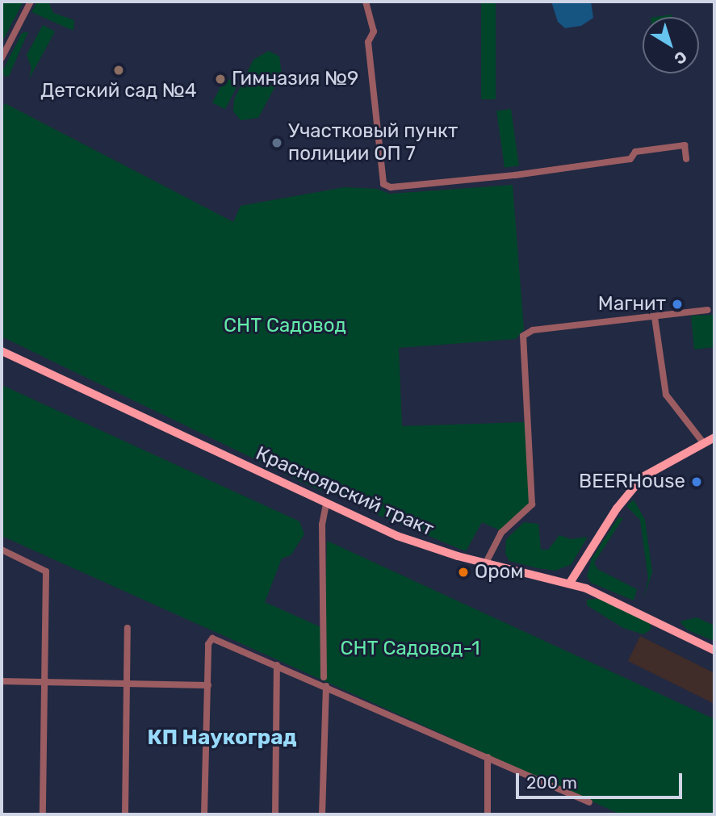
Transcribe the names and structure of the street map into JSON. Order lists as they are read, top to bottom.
{
  "streets": {
    "main road": ["Красноярский тракт"]
  },
  "districts": ["КП Наукоград"],
  "parks": ["СНТ Садовод", "СНТ Садовод-1"],
  "places": [
    "Детский сад №4",
    "Гимназия №9",
    "Участковый пункт полиции ОП 7",
    "Магнит",
    "BEERHouse",
    "Ором"
  ],
  "scale_bar": "200 m",
  "north": "bottom right"
}
